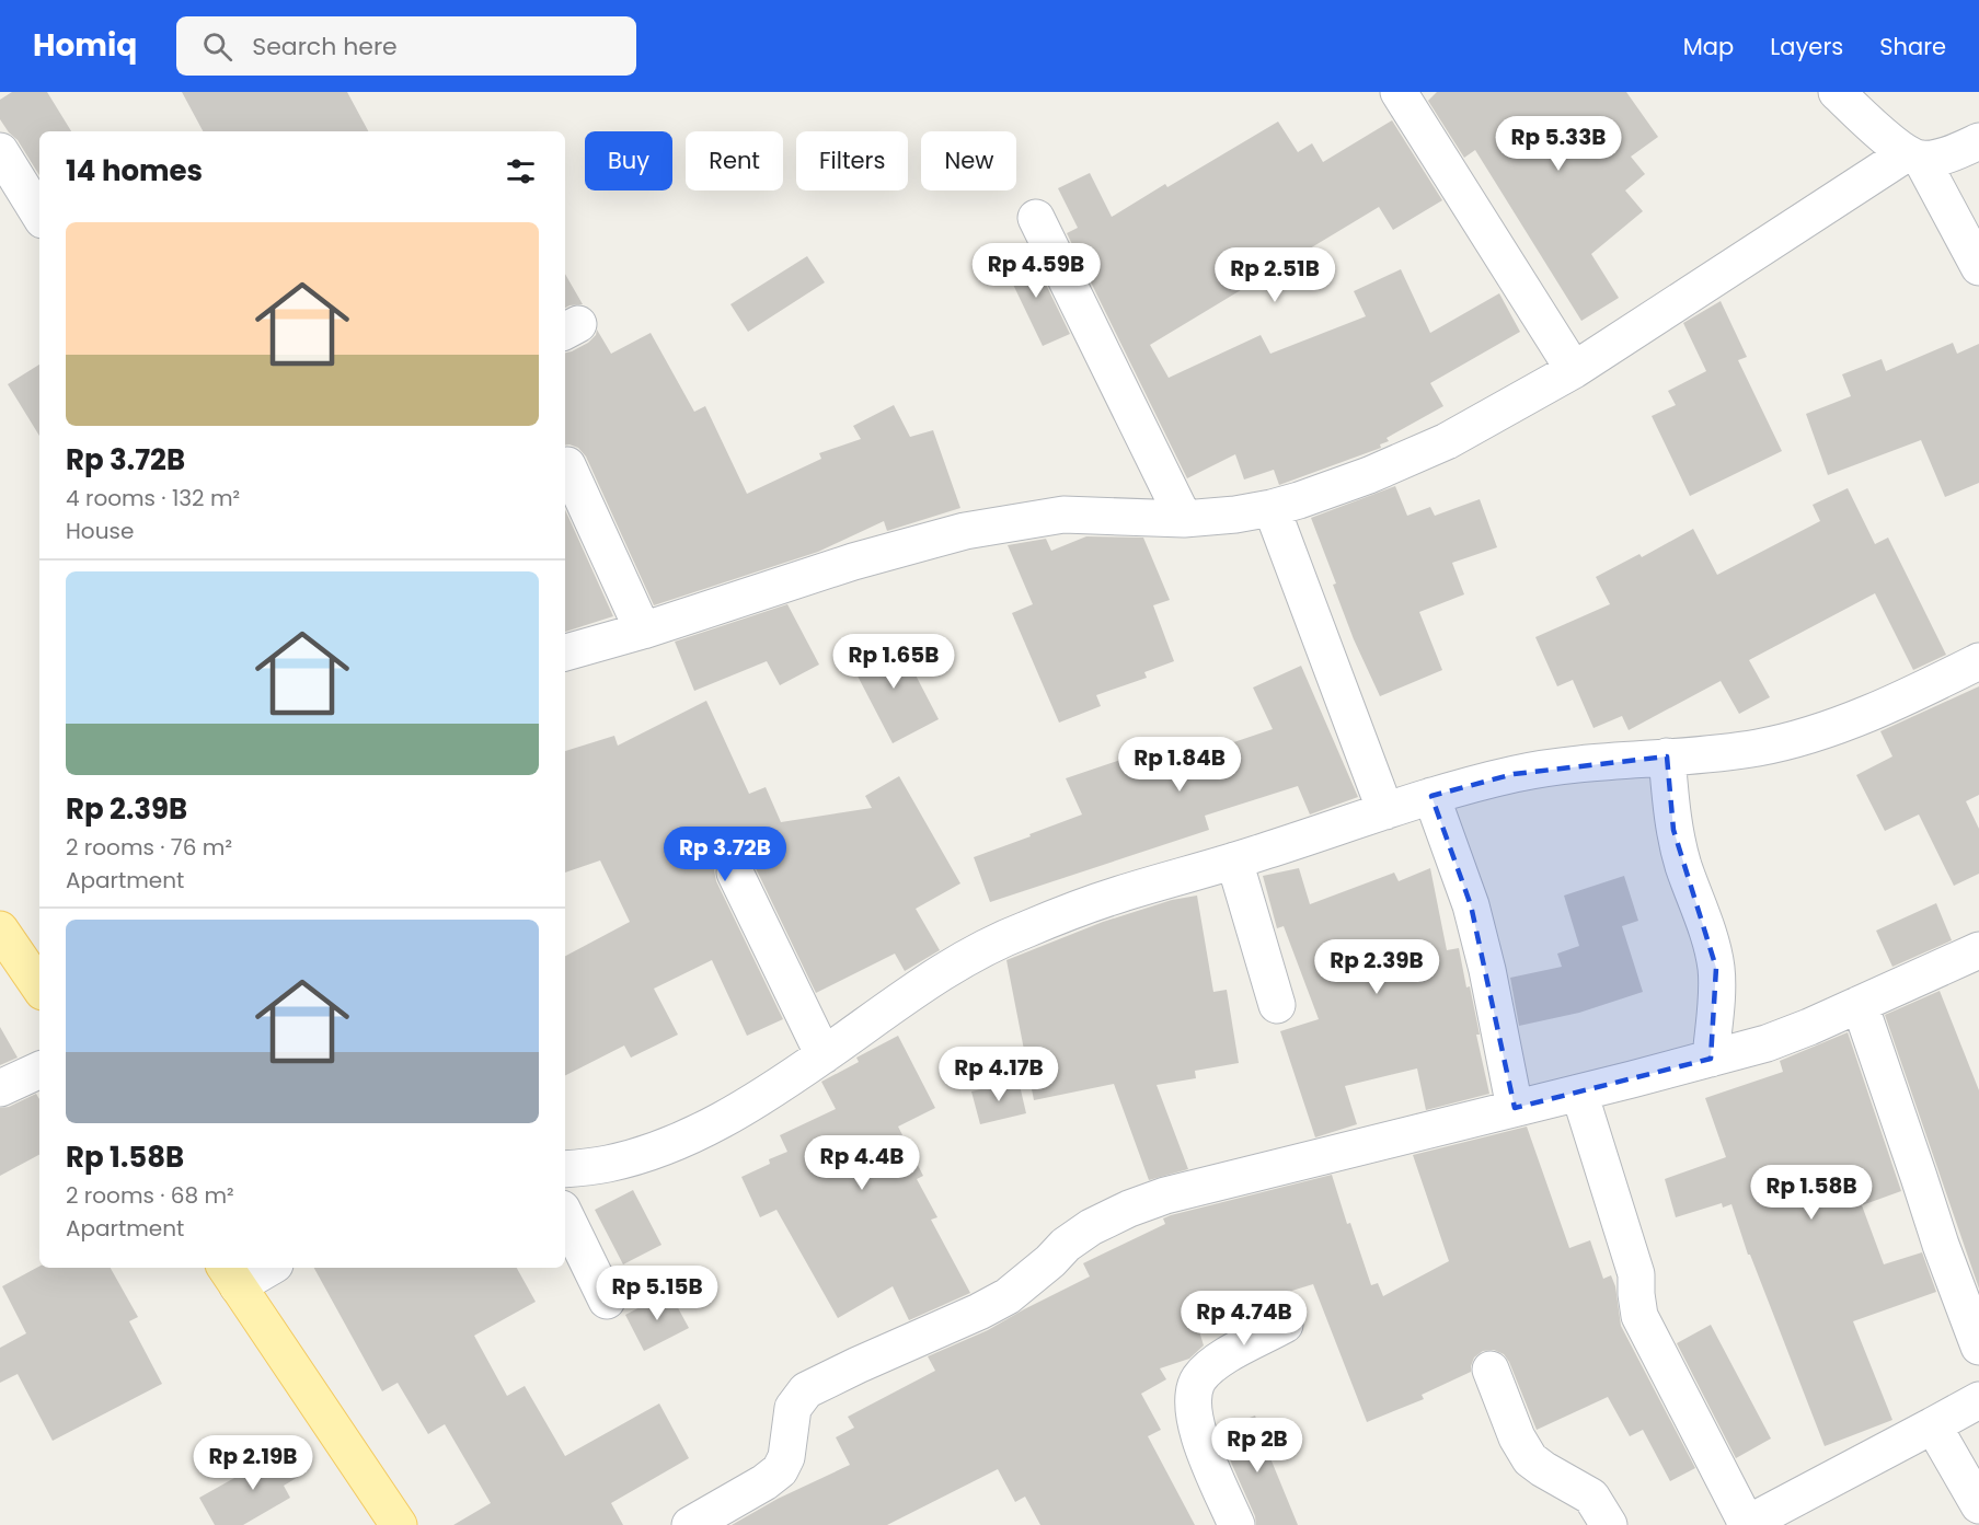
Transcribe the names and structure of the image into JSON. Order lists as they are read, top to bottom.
{
  "page": {
    "header": "Homiq",
    "search": "Search here",
    "nav": ["Map", "Layers", "Share"],
    "price": [
      "Rp 5.33B",
      "Rp 4.59B",
      "Rp 2.51B",
      "Rp 1.65B",
      "Rp 1.84B",
      "Rp 3.72B",
      "Rp 2.39B",
      "Rp 4.17B",
      "Rp 4.4B",
      "Rp 1.58B",
      "Rp 5.15B",
      "Rp 4.74B",
      "Rp 2B",
      "Rp 2.19B"
    ],
    "chip": [
      "Buy",
      "Rent",
      "Filters",
      "New"
    ],
    "heading": "14 homes",
    "list": [
      {
        "name": "Rp 3.72B",
        "note": "4 rooms · 132 m² · House"
      },
      {
        "name": "Rp 2.39B",
        "note": "2 rooms · 76 m² · Apartment"
      },
      {
        "name": "Rp 1.58B",
        "note": "2 rooms · 68 m² · Apartment"
      }
    ]
  }
}
